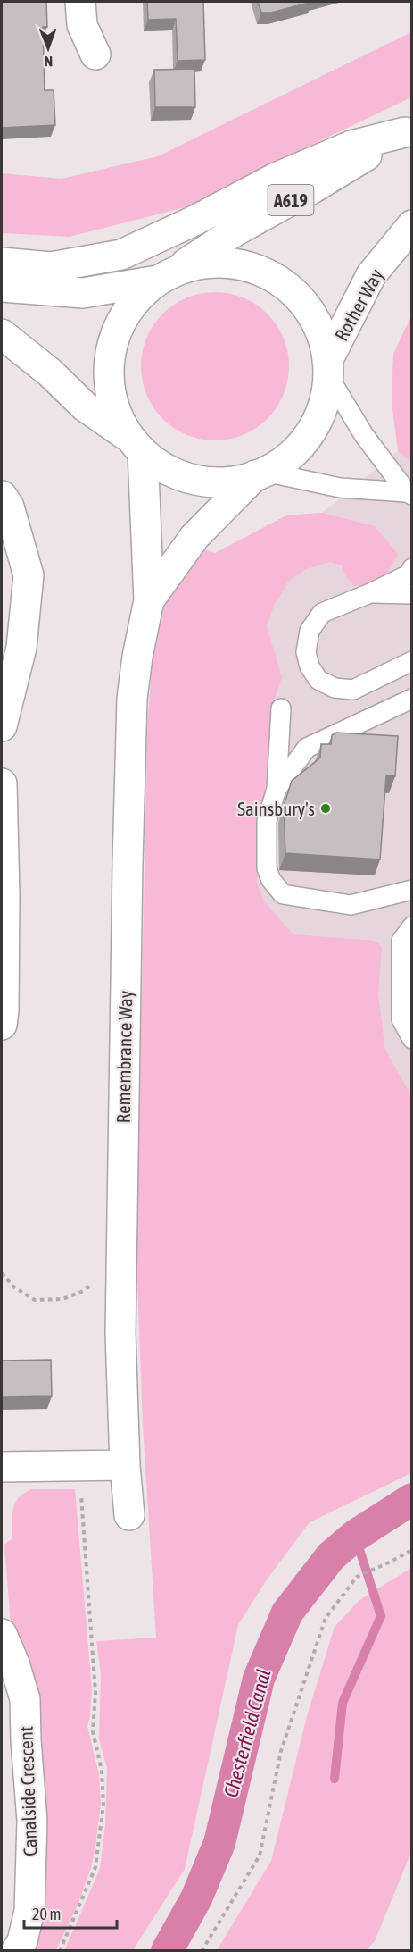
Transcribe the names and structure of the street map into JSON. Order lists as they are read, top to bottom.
{
  "streets": {
    "main road": [
      "A619",
      "Rother Way",
      "Remembrance Way",
      "Canalside Crescent"
    ]
  },
  "water": ["Chesterfield Canal"],
  "places": ["Sainsbury's"],
  "scale_bar": "20 m",
  "north": "bottom"
}
